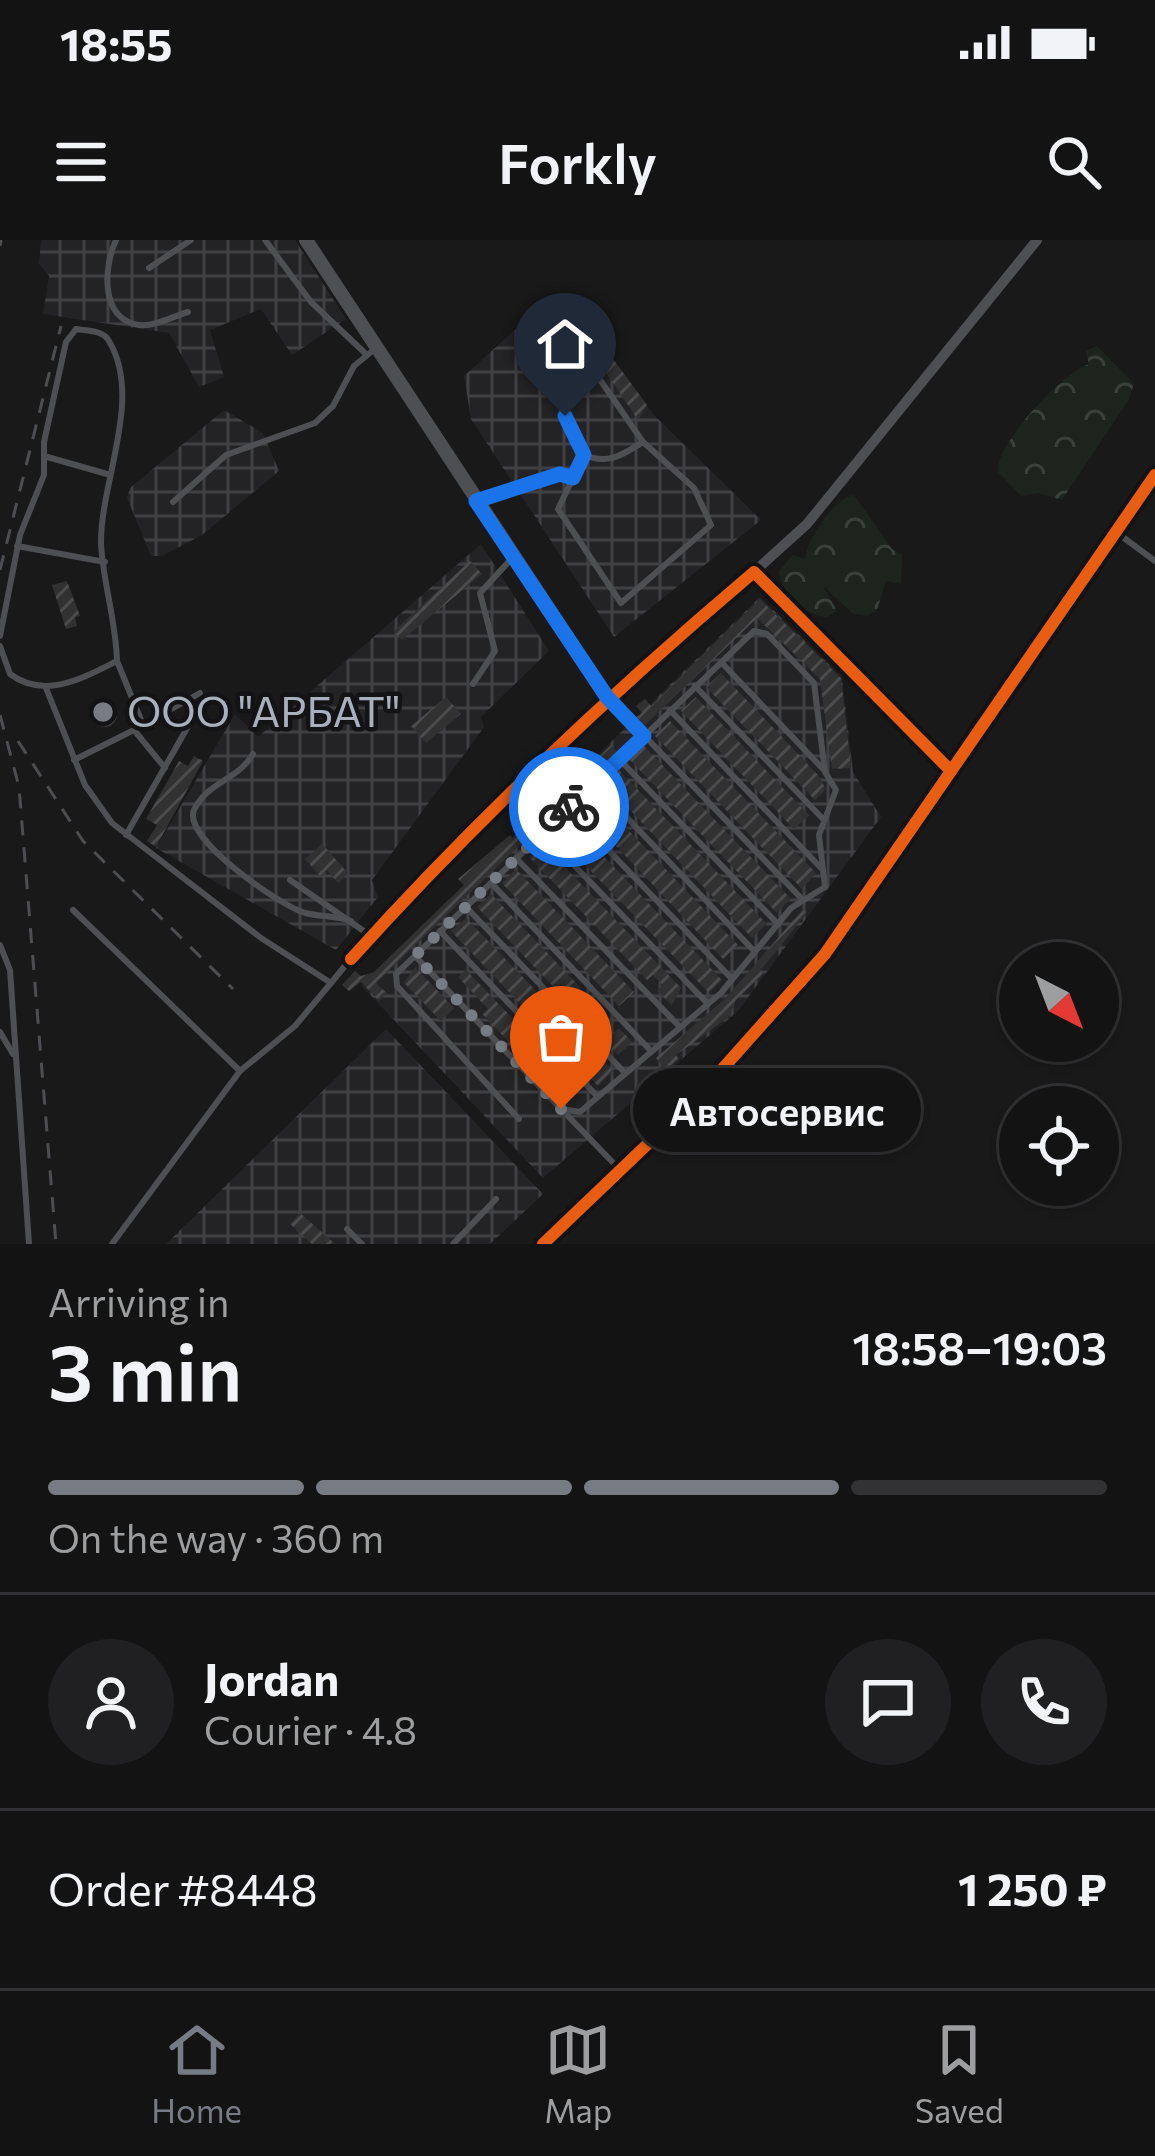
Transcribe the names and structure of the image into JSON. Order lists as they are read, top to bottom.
{
  "places": ["ООО \"АРБАТ\"", "Автосервис"],
  "north": "bottom right",
  "page": {
    "status": "18:55",
    "header": "Forkly",
    "bubble": "Автосервис",
    "heading": ["3 min", "Arriving in", "18:58–19:03"],
    "panel": [
      "Jordan",
      "Courier · 4.8",
      "Order #8448",
      "1 250 ₽"
    ],
    "bar": "On the way · 360 m",
    "tabs": ["Home", "Map", "Saved"]
  }
}
